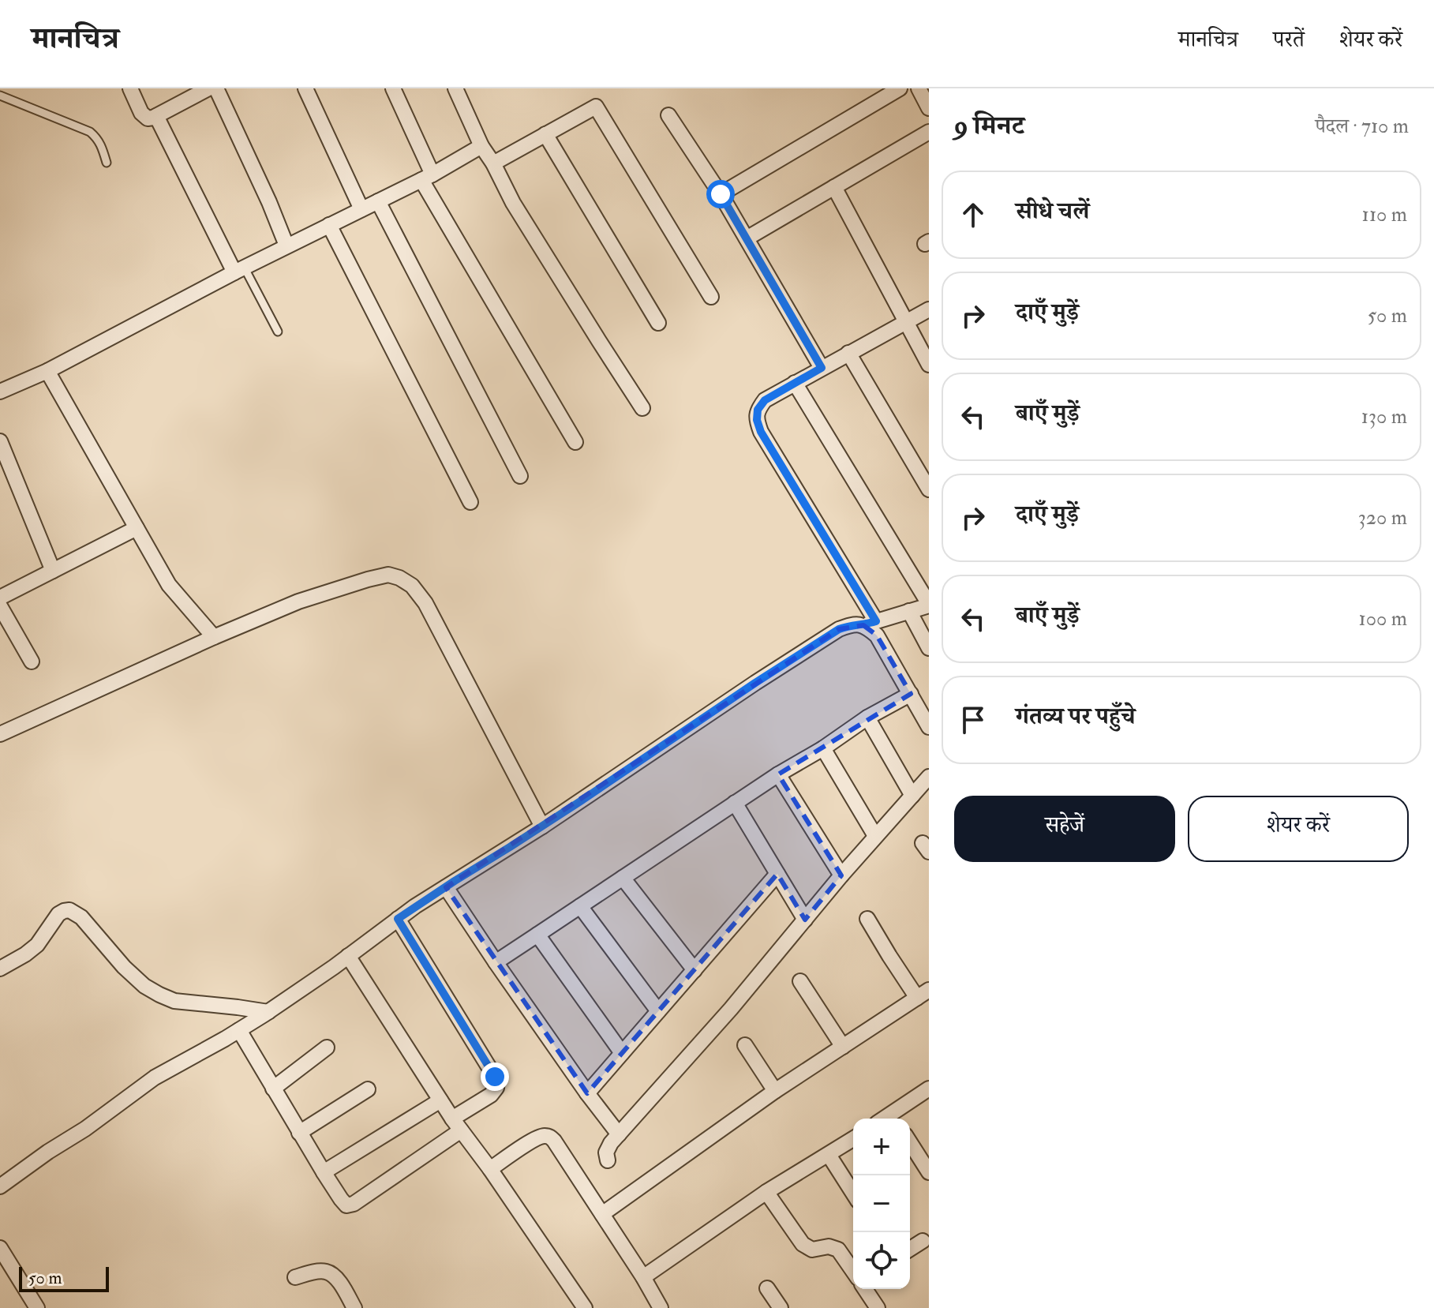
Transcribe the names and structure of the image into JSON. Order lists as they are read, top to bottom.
{
  "scale_bar": "50 m",
  "page": {
    "header": "मानचित्र",
    "nav": ["मानचित्र", "परतें", "शेयर करें"],
    "heading": ["9 मिनट", "पैदल · 710 m"],
    "list": [
      ["सीधे चलें", "110 m"],
      ["दाएँ मुड़ें", "50 m"],
      ["बाएँ मुड़ें", "130 m"],
      ["दाएँ मुड़ें", "320 m"],
      ["बाएँ मुड़ें", "100 m"],
      "गंतव्य पर पहुँचे"
    ],
    "buttons": ["सहेजें", "शेयर करें"],
    "map_buttons": ["+", "−"],
    "scale": "50 m"
  }
}
